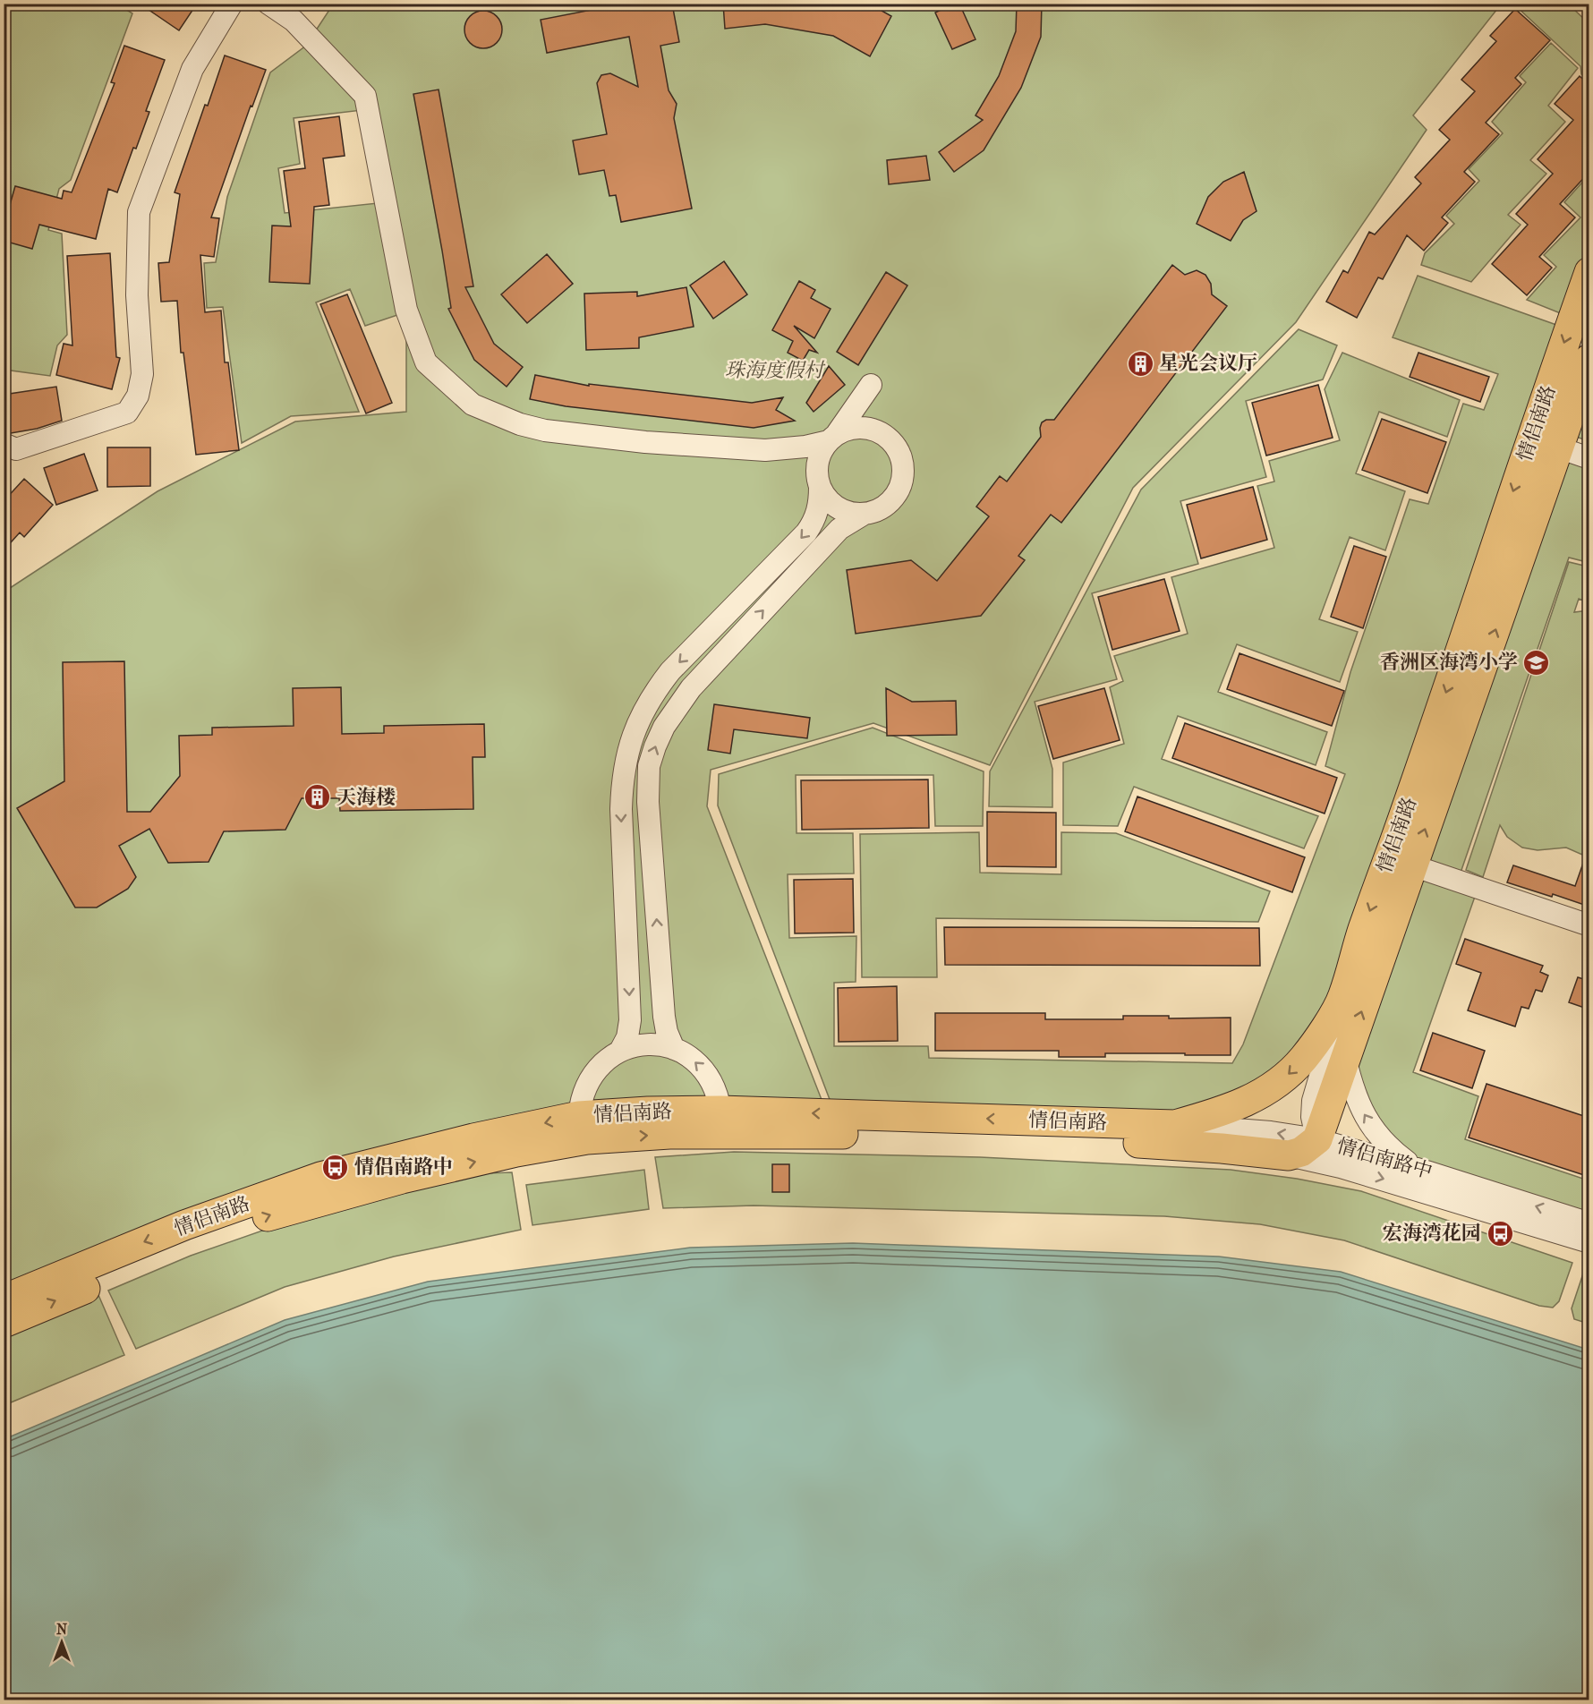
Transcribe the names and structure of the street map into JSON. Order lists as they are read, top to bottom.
{
  "streets": {
    "highway": ["情侣南路"],
    "street": ["情侣南路中"]
  },
  "crossings": [
    ["情侣南路", "情侣南路中"]
  ],
  "parks": ["珠海度假村"],
  "places": {
    "building": ["星光会议厅", "天海楼"],
    "school or university": ["香洲区海湾小学"],
    "bus stop": ["情侣南路中", "宏海湾花园"]
  },
  "north": "top"
}
